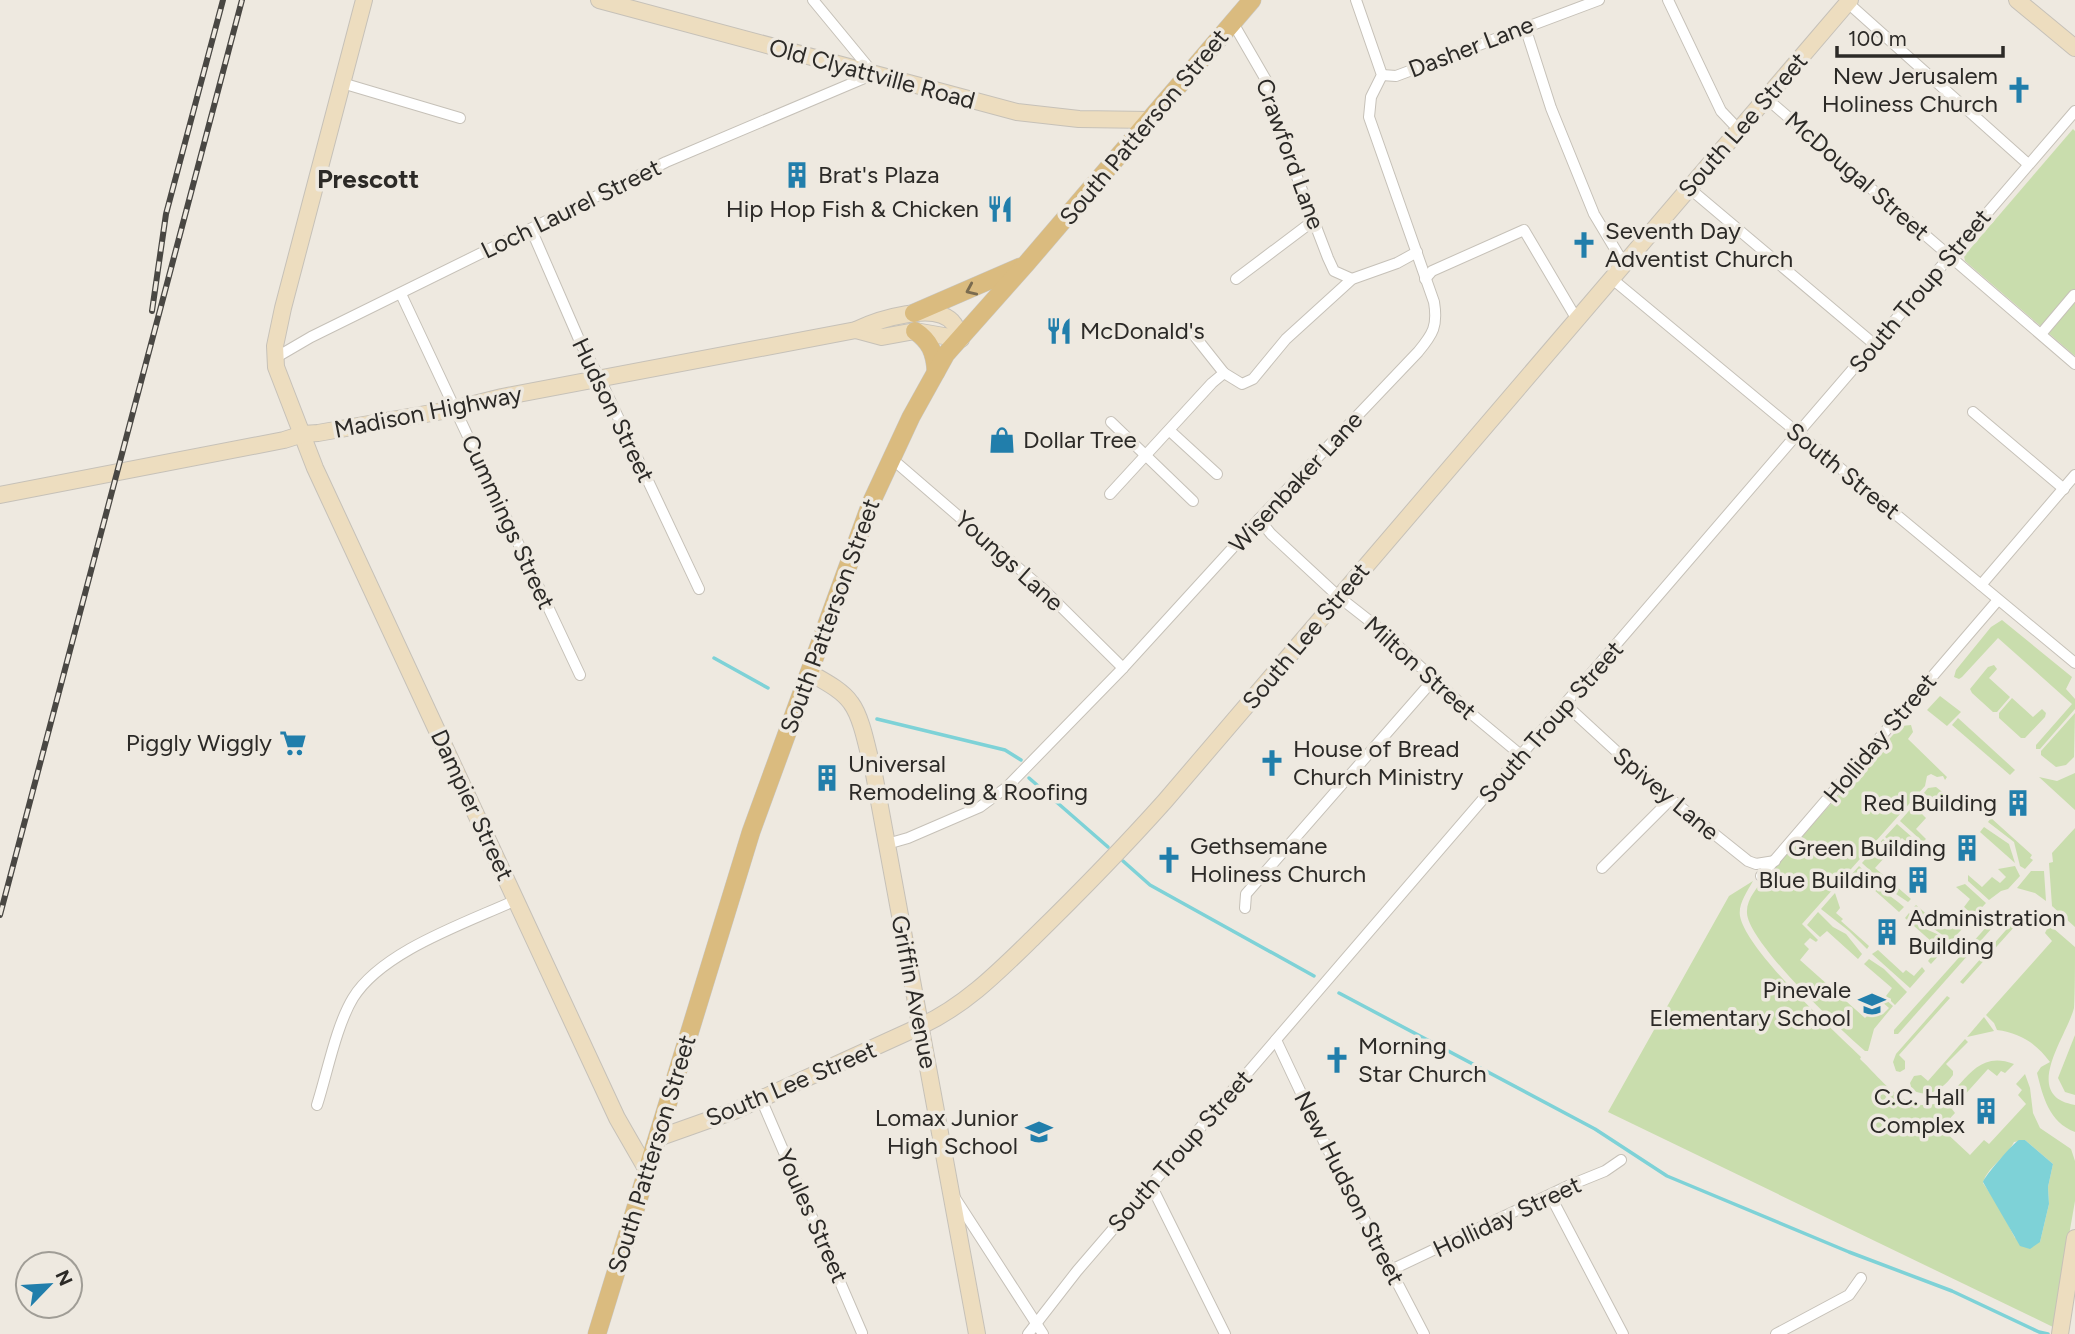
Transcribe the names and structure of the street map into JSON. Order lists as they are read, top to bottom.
{
  "streets": {
    "main road": [
      "Old Clyattville Road",
      "South Lee Street",
      "South Patterson Street",
      "Madison Highway",
      "Dampier Street",
      "Griffin Avenue"
    ],
    "street": [
      "Dasher Lane",
      "Crawford Lane",
      "McDougal Street",
      "Loch Laurel Street",
      "South Troup Street",
      "Hudson Street",
      "South Street",
      "Wisenbaker Lane",
      "Cummings Street",
      "Youngs Lane",
      "Milton Street",
      "Holliday Street",
      "Spivey Lane",
      "New Hudson Street",
      "Youles Street"
    ]
  },
  "crossings": [
    ["Dasher Lane", "Wisenbaker Lane"],
    ["Old Clyattville Road", "South Patterson Street"],
    ["Old Clyattville Road", "Loch Laurel Street"],
    ["South Lee Street", "South Patterson Street"],
    ["South Lee Street", "McDougal Street"],
    ["South Lee Street", "South Street"],
    ["South Lee Street", "Milton Street"],
    ["South Lee Street", "Griffin Avenue"],
    ["South Lee Street", "Youles Street"],
    ["South Patterson Street", "Crawford Lane"],
    ["South Patterson Street", "Madison Highway"],
    ["South Patterson Street", "Youngs Lane"],
    ["South Patterson Street", "Dampier Street"],
    ["South Patterson Street", "Griffin Avenue"],
    ["McDougal Street", "South Troup Street"],
    ["Loch Laurel Street", "Hudson Street"],
    ["Loch Laurel Street", "Cummings Street"],
    ["Loch Laurel Street", "Dampier Street"],
    ["South Troup Street", "South Street"],
    ["South Troup Street", "Milton Street"],
    ["South Troup Street", "Spivey Lane"],
    ["South Troup Street", "New Hudson Street"],
    ["Hudson Street", "Madison Highway"],
    ["Madison Highway", "Cummings Street"],
    ["Madison Highway", "Dampier Street"],
    ["South Street", "Holliday Street"],
    ["Wisenbaker Lane", "Youngs Lane"],
    ["Wisenbaker Lane", "Milton Street"],
    ["Wisenbaker Lane", "Griffin Avenue"],
    ["Holliday Street", "Spivey Lane"],
    ["Holliday Street", "New Hudson Street"]
  ],
  "districts": ["Prescott"],
  "places": {
    "church": [
      "New Jerusalem Holiness Church",
      "Seventh Day Adventist Church",
      "House of Bread Church Ministry",
      "Gethsemane Holiness Church",
      "Morning Star Church"
    ],
    "building": [
      "Brat's Plaza",
      "Universal Remodeling & Roofing",
      "Red Building",
      "Green Building",
      "Blue Building",
      "Administration Building",
      "C.C. Hall Complex"
    ],
    "restaurant": ["Hip Hop Fish & Chicken", "McDonald's"],
    "shop": ["Dollar Tree"],
    "supermarket": ["Piggly Wiggly"],
    "school or university": ["Pinevale Elementary School", "Lomax Junior High School"]
  },
  "scale_bar": "100 m",
  "north": "top right"
}
